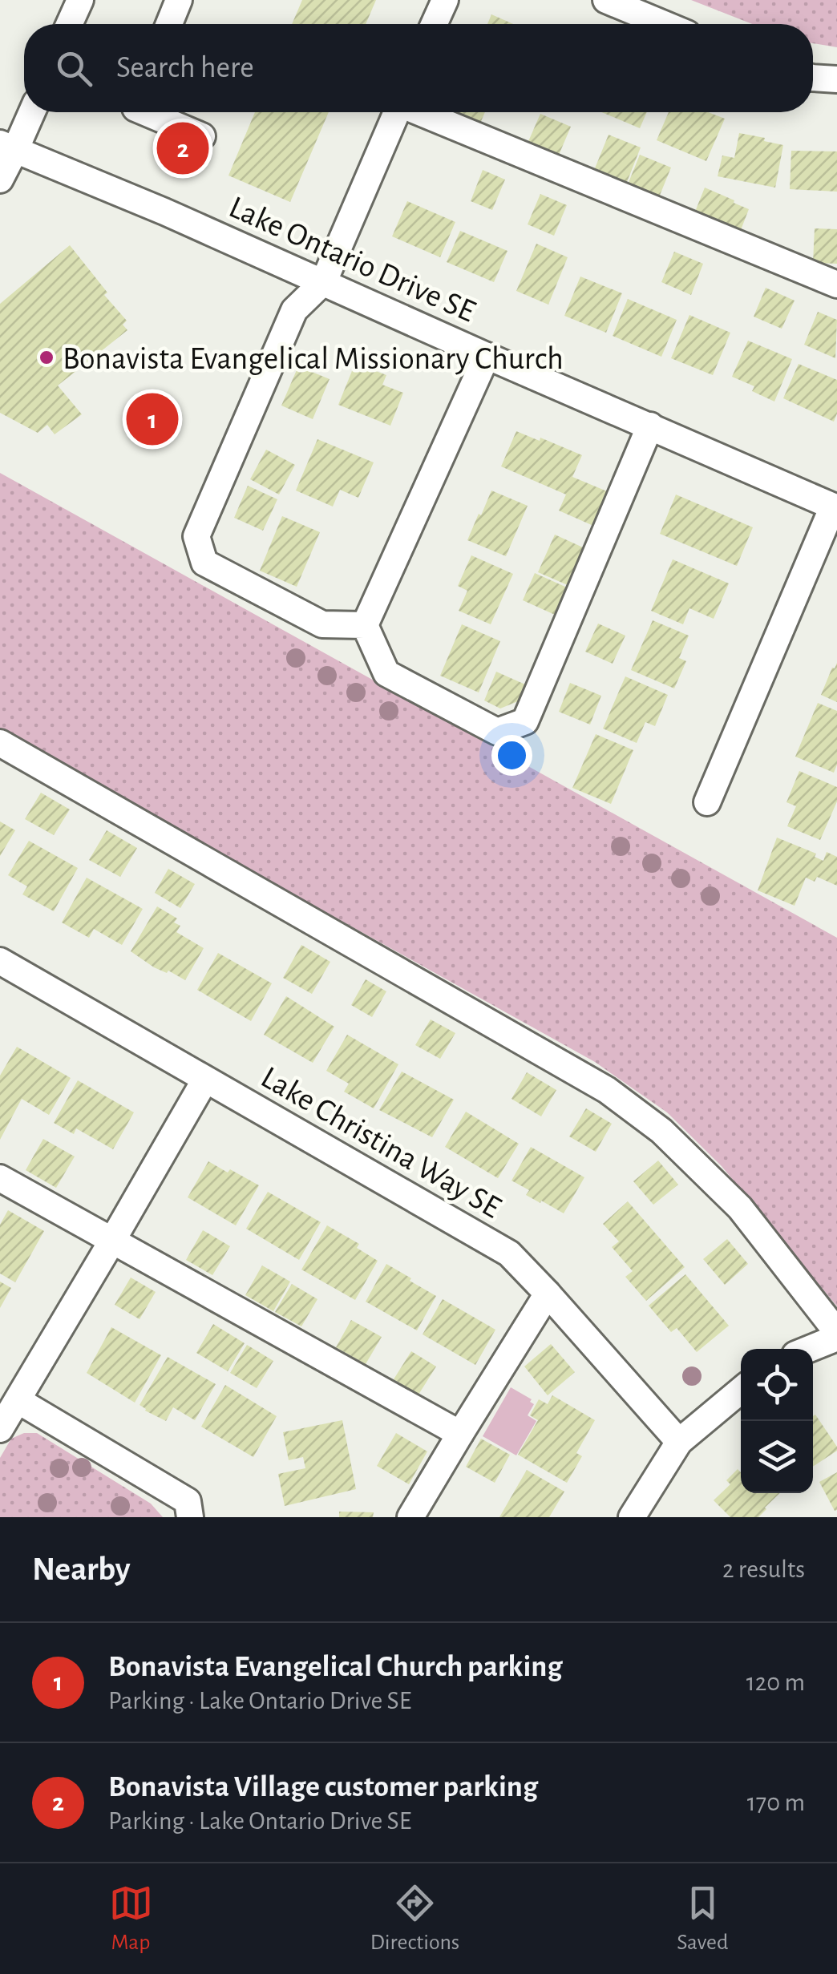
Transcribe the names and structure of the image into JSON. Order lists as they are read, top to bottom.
{
  "streets": {
    "street": ["Lake Ontario Drive SE", "Lake Christina Way SE"]
  },
  "places": ["Bonavista Evangelical Missionary Church"],
  "page": {
    "search": "Search here",
    "pins": ["2", "1"],
    "heading": ["Nearby", "2 results"],
    "list": [
      {
        "mark": "1",
        "name": "Bonavista Evangelical Church parking",
        "note": "Parking · Lake Ontario Drive SE",
        "value": "120 m"
      },
      {
        "mark": "2",
        "name": "Bonavista Village customer parking",
        "note": "Parking · Lake Ontario Drive SE",
        "value": "170 m"
      }
    ],
    "nav": ["Map", "Directions", "Saved"]
  }
}
